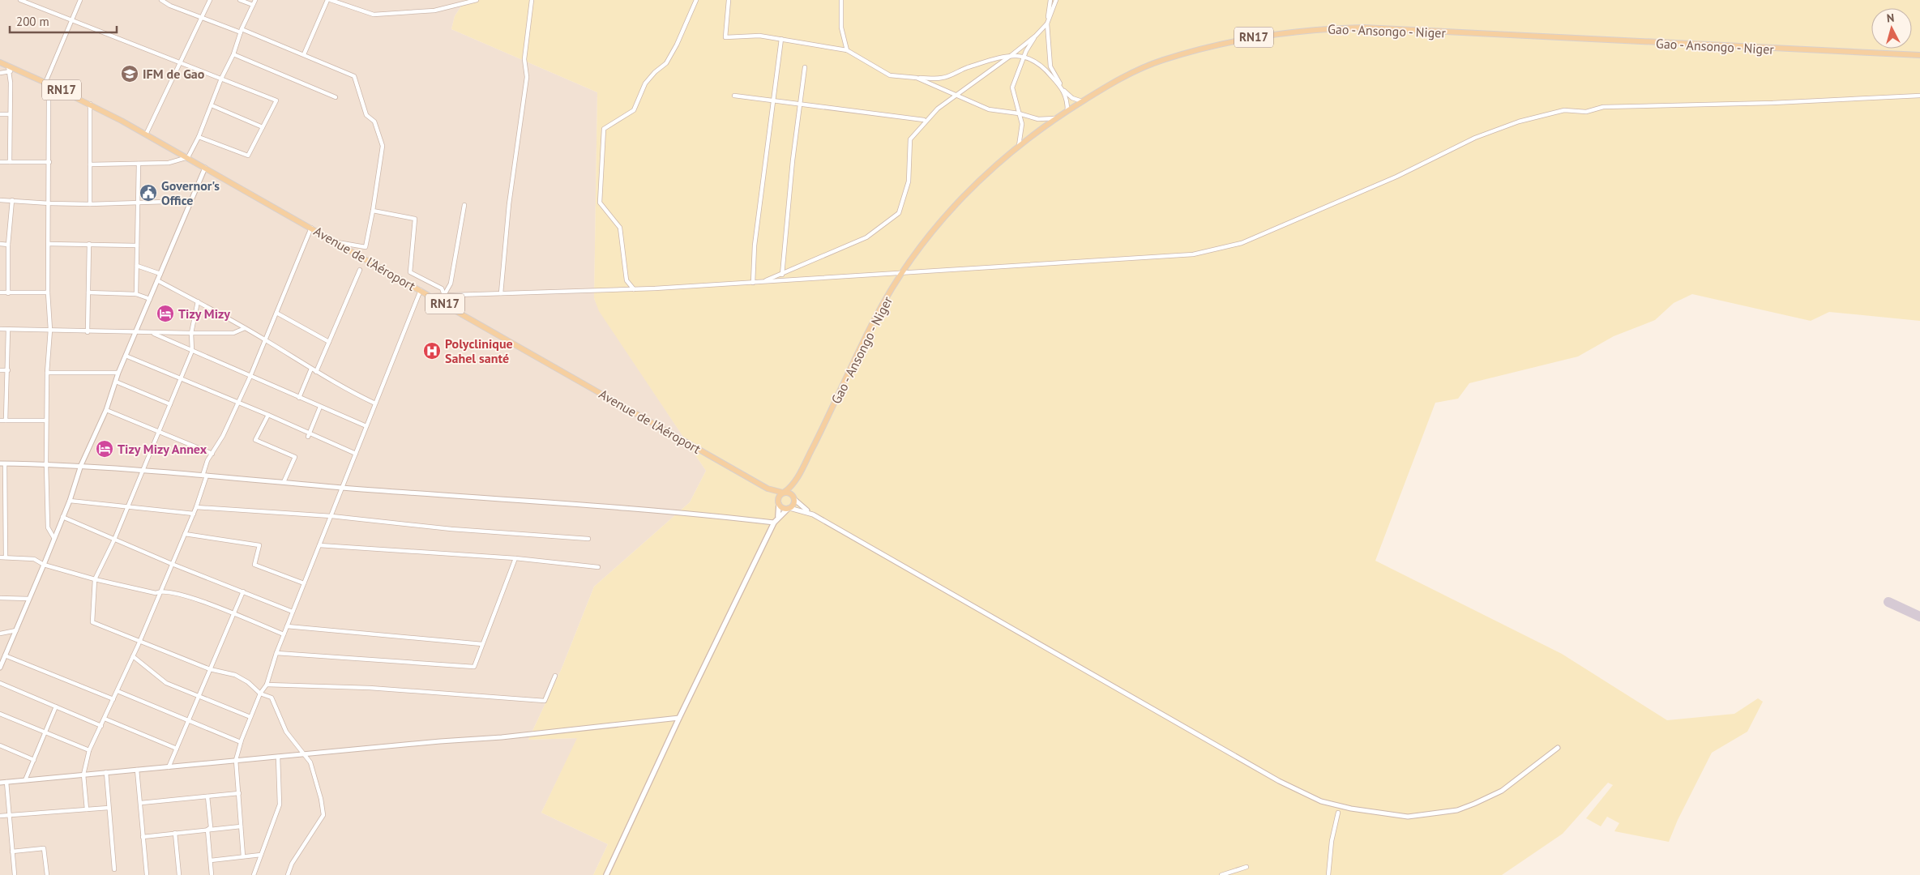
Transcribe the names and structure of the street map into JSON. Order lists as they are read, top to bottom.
{
  "streets": {
    "main road": ["Gao - Ansongo - Niger", "RN17", "Avenue de l'Aéroport"]
  },
  "crossings": [
    ["Gao - Ansongo - Niger", "RN17"],
    ["RN17", "Avenue de l'Aéroport"]
  ],
  "places": {
    "school or university": ["IFM de Gao"],
    "public building": ["Governor's Office"],
    "hotel": ["Tizy Mizy", "Tizy Mizy Annex"],
    "hospital": ["Polyclinique Sahel santé"]
  },
  "scale_bar": "200 m",
  "north": "top"
}
